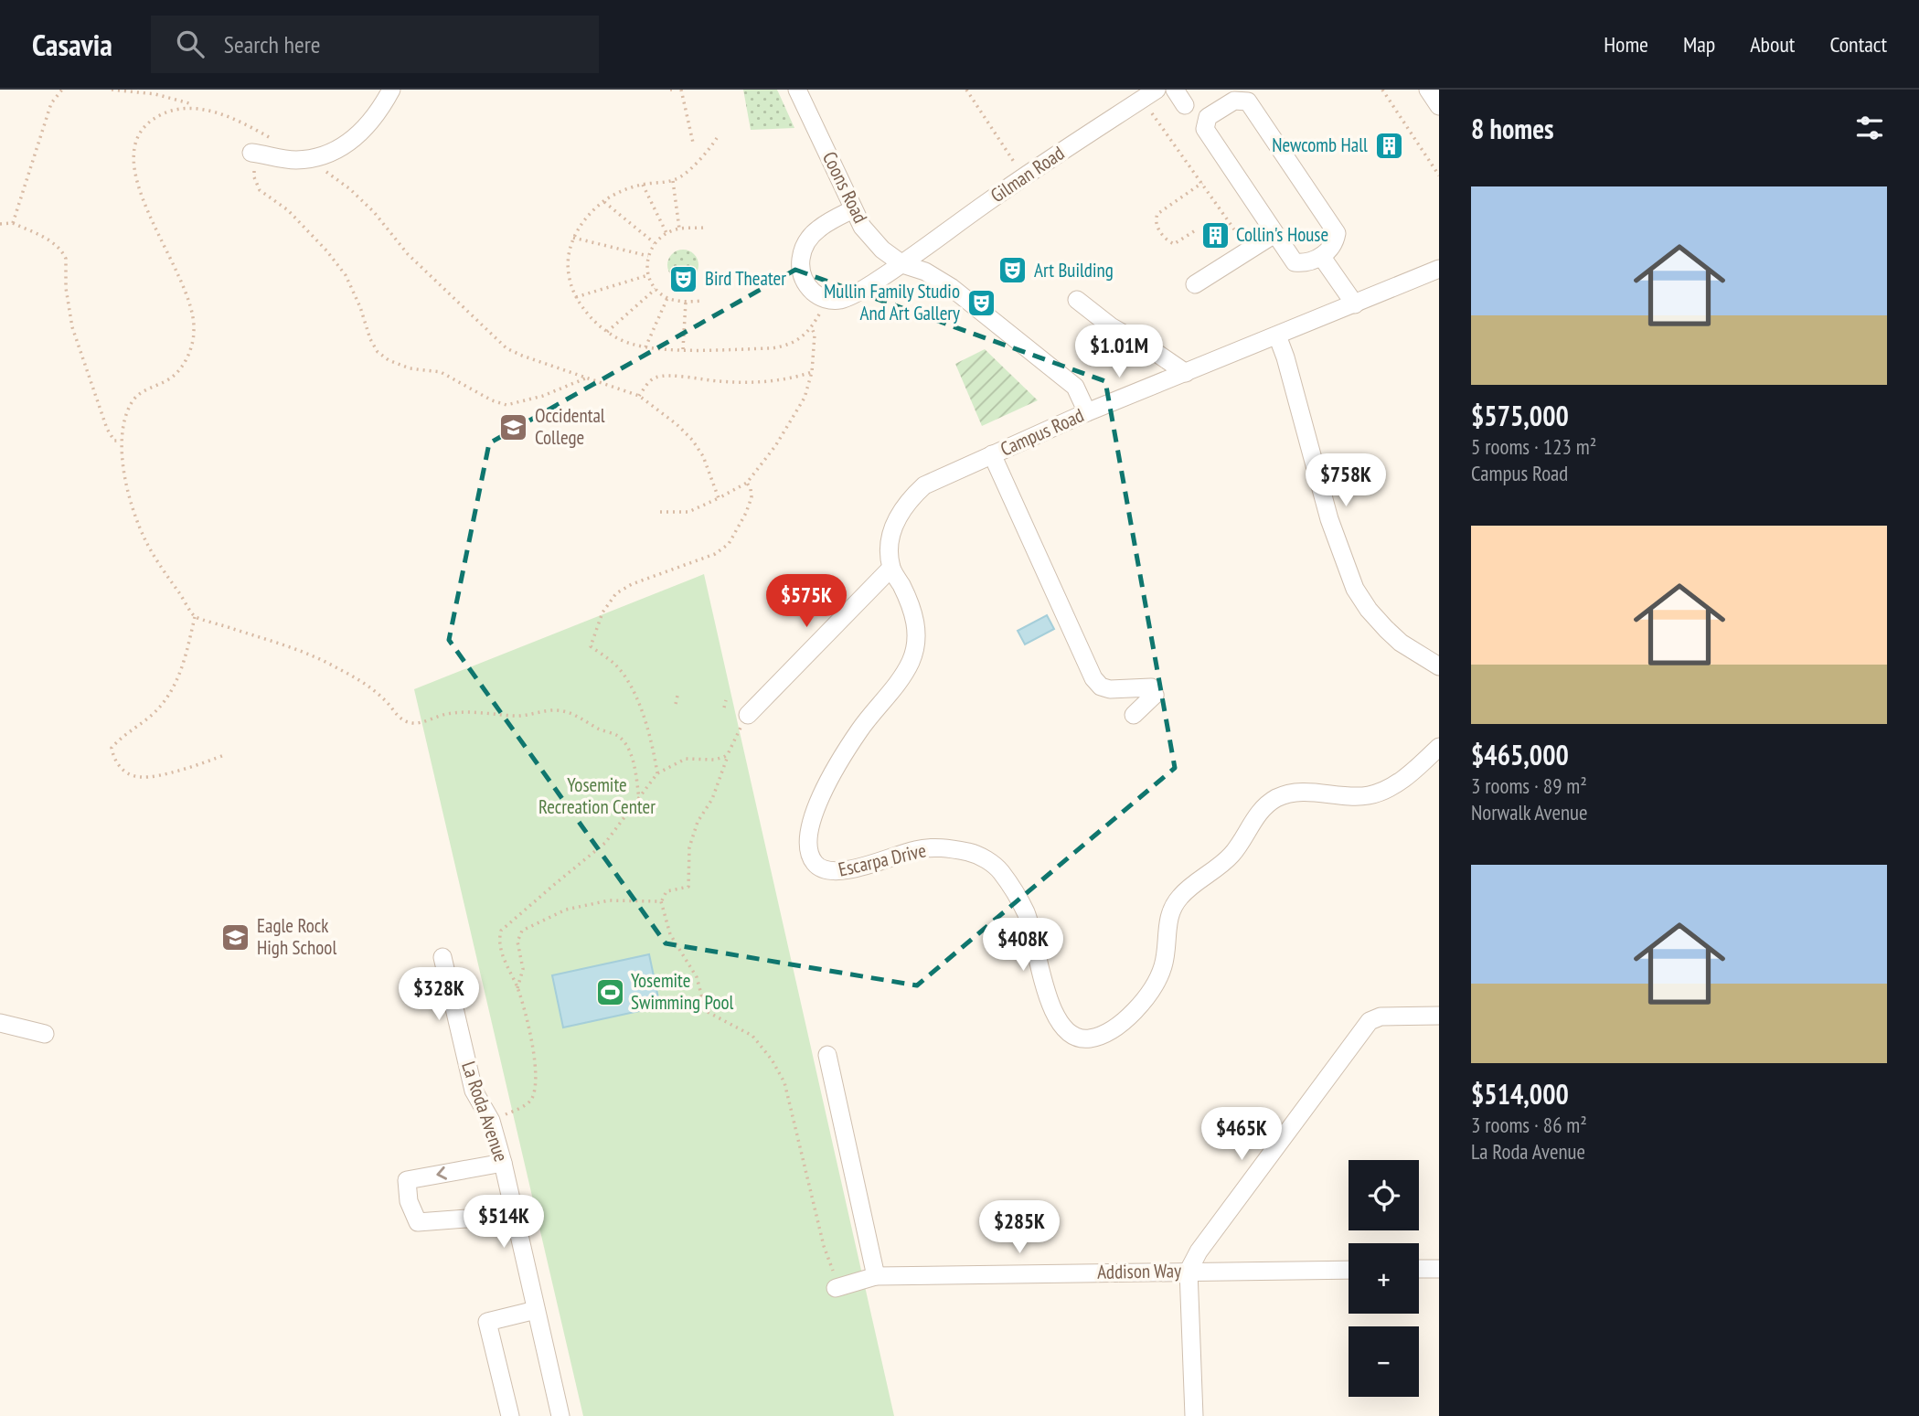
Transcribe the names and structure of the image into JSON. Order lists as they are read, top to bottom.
{
  "streets": {
    "street": [
      "Gilman Road",
      "Coons Road",
      "Campus Road",
      "Escarpa Drive",
      "La Roda Avenue",
      "Addison Way"
    ]
  },
  "crossings": [
    ["Gilman Road", "Coons Road"],
    ["Coons Road", "Campus Road"],
    ["Campus Road", "Escarpa Drive"]
  ],
  "parks": ["Yosemite Recreation Center"],
  "places": {
    "building": ["Newcomb Hall", "Collin's House"],
    "theatre": ["Art Building", "Bird Theater", "Mullin Family Studio And Art Gallery"],
    "school or university": ["Occidental College", "Eagle Rock High School"],
    "sports": ["Yosemite Swimming Pool"]
  },
  "page": {
    "header": "Casavia",
    "search": "Search here",
    "nav": [
      "Home",
      "Map",
      "About",
      "Contact"
    ],
    "heading": "8 homes",
    "list": [
      {
        "name": "$575,000",
        "note": "5 rooms · 123 m² · Campus Road"
      },
      {
        "name": "$465,000",
        "note": "3 rooms · 89 m² · Norwalk Avenue"
      },
      {
        "name": "$514,000",
        "note": "3 rooms · 86 m² · La Roda Avenue"
      }
    ],
    "price": [
      "$1.01M",
      "$758K",
      "$575K",
      "$408K",
      "$328K",
      "$465K",
      "$514K",
      "$285K"
    ],
    "map_buttons": ["+", "−"]
  }
}
